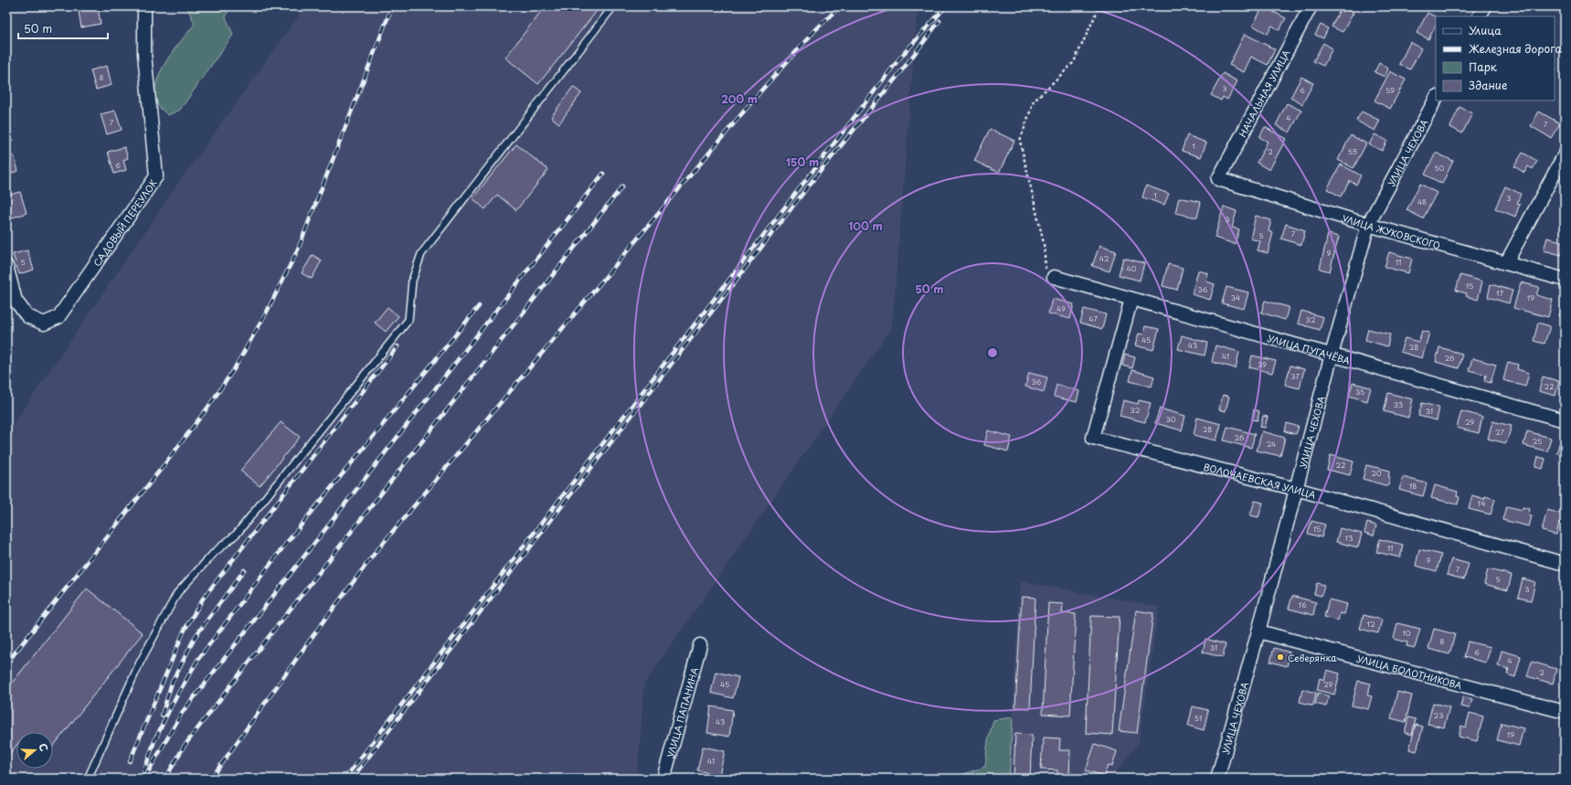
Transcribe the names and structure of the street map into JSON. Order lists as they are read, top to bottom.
{
  "streets": {
    "street": [
      "НАЧАЛЬНАЯ УЛИЦА",
      "УЛИЦА ЧЕХОВА",
      "САДОВЫЙ ПЕРЕУЛОК",
      "УЛИЦА ЖУКОВСКОГО",
      "УЛИЦА ПУГАЧЁВА",
      "ВОЛОЧАЕВСКАЯ УЛИЦА",
      "УЛИЦА БОЛОТНИКОВА",
      "УЛИЦА ПАПАНИНА"
    ]
  },
  "crossings": [
    ["НАЧАЛЬНАЯ УЛИЦА", "УЛИЦА ЖУКОВСКОГО"],
    ["УЛИЦА ЧЕХОВА", "УЛИЦА ЖУКОВСКОГО"],
    ["УЛИЦА ЧЕХОВА", "УЛИЦА ПУГАЧЁВА"],
    ["УЛИЦА ЧЕХОВА", "ВОЛОЧАЕВСКАЯ УЛИЦА"],
    ["УЛИЦА ЧЕХОВА", "УЛИЦА БОЛОТНИКОВА"],
    ["УЛИЦА ПУГАЧЁВА", "ВОЛОЧАЕВСКАЯ УЛИЦА"]
  ],
  "places": ["Северянка"],
  "house_numbers": [
    "8",
    "3",
    "6",
    "59",
    "4",
    "7",
    "7",
    "1",
    "2",
    "55",
    "6",
    "50",
    "1",
    "3",
    "48",
    "3",
    "7",
    "5",
    "9",
    "42",
    "5",
    "11",
    "40",
    "15",
    "36",
    "17",
    "34",
    "19",
    "49",
    "47",
    "32",
    "45",
    "43",
    "28",
    "41",
    "26",
    "39",
    "37",
    "36",
    "22",
    "35",
    "33",
    "32",
    "31",
    "30",
    "29",
    "28",
    "27",
    "26",
    "25",
    "24",
    "22",
    "20",
    "18",
    "14",
    "15",
    "13",
    "11",
    "9",
    "7",
    "5",
    "3",
    "16",
    "12",
    "10",
    "8",
    "31",
    "6",
    "4",
    "2",
    "45",
    "29",
    "23",
    "51",
    "43",
    "19",
    "41"
  ],
  "legend": [
    "Улица",
    "Железная дорога",
    "Парк",
    "Здание"
  ],
  "scale_bar": "50 m",
  "north": "right",
  "rings": [
    "200 m",
    "150 m",
    "100 m",
    "50 m"
  ]
}
